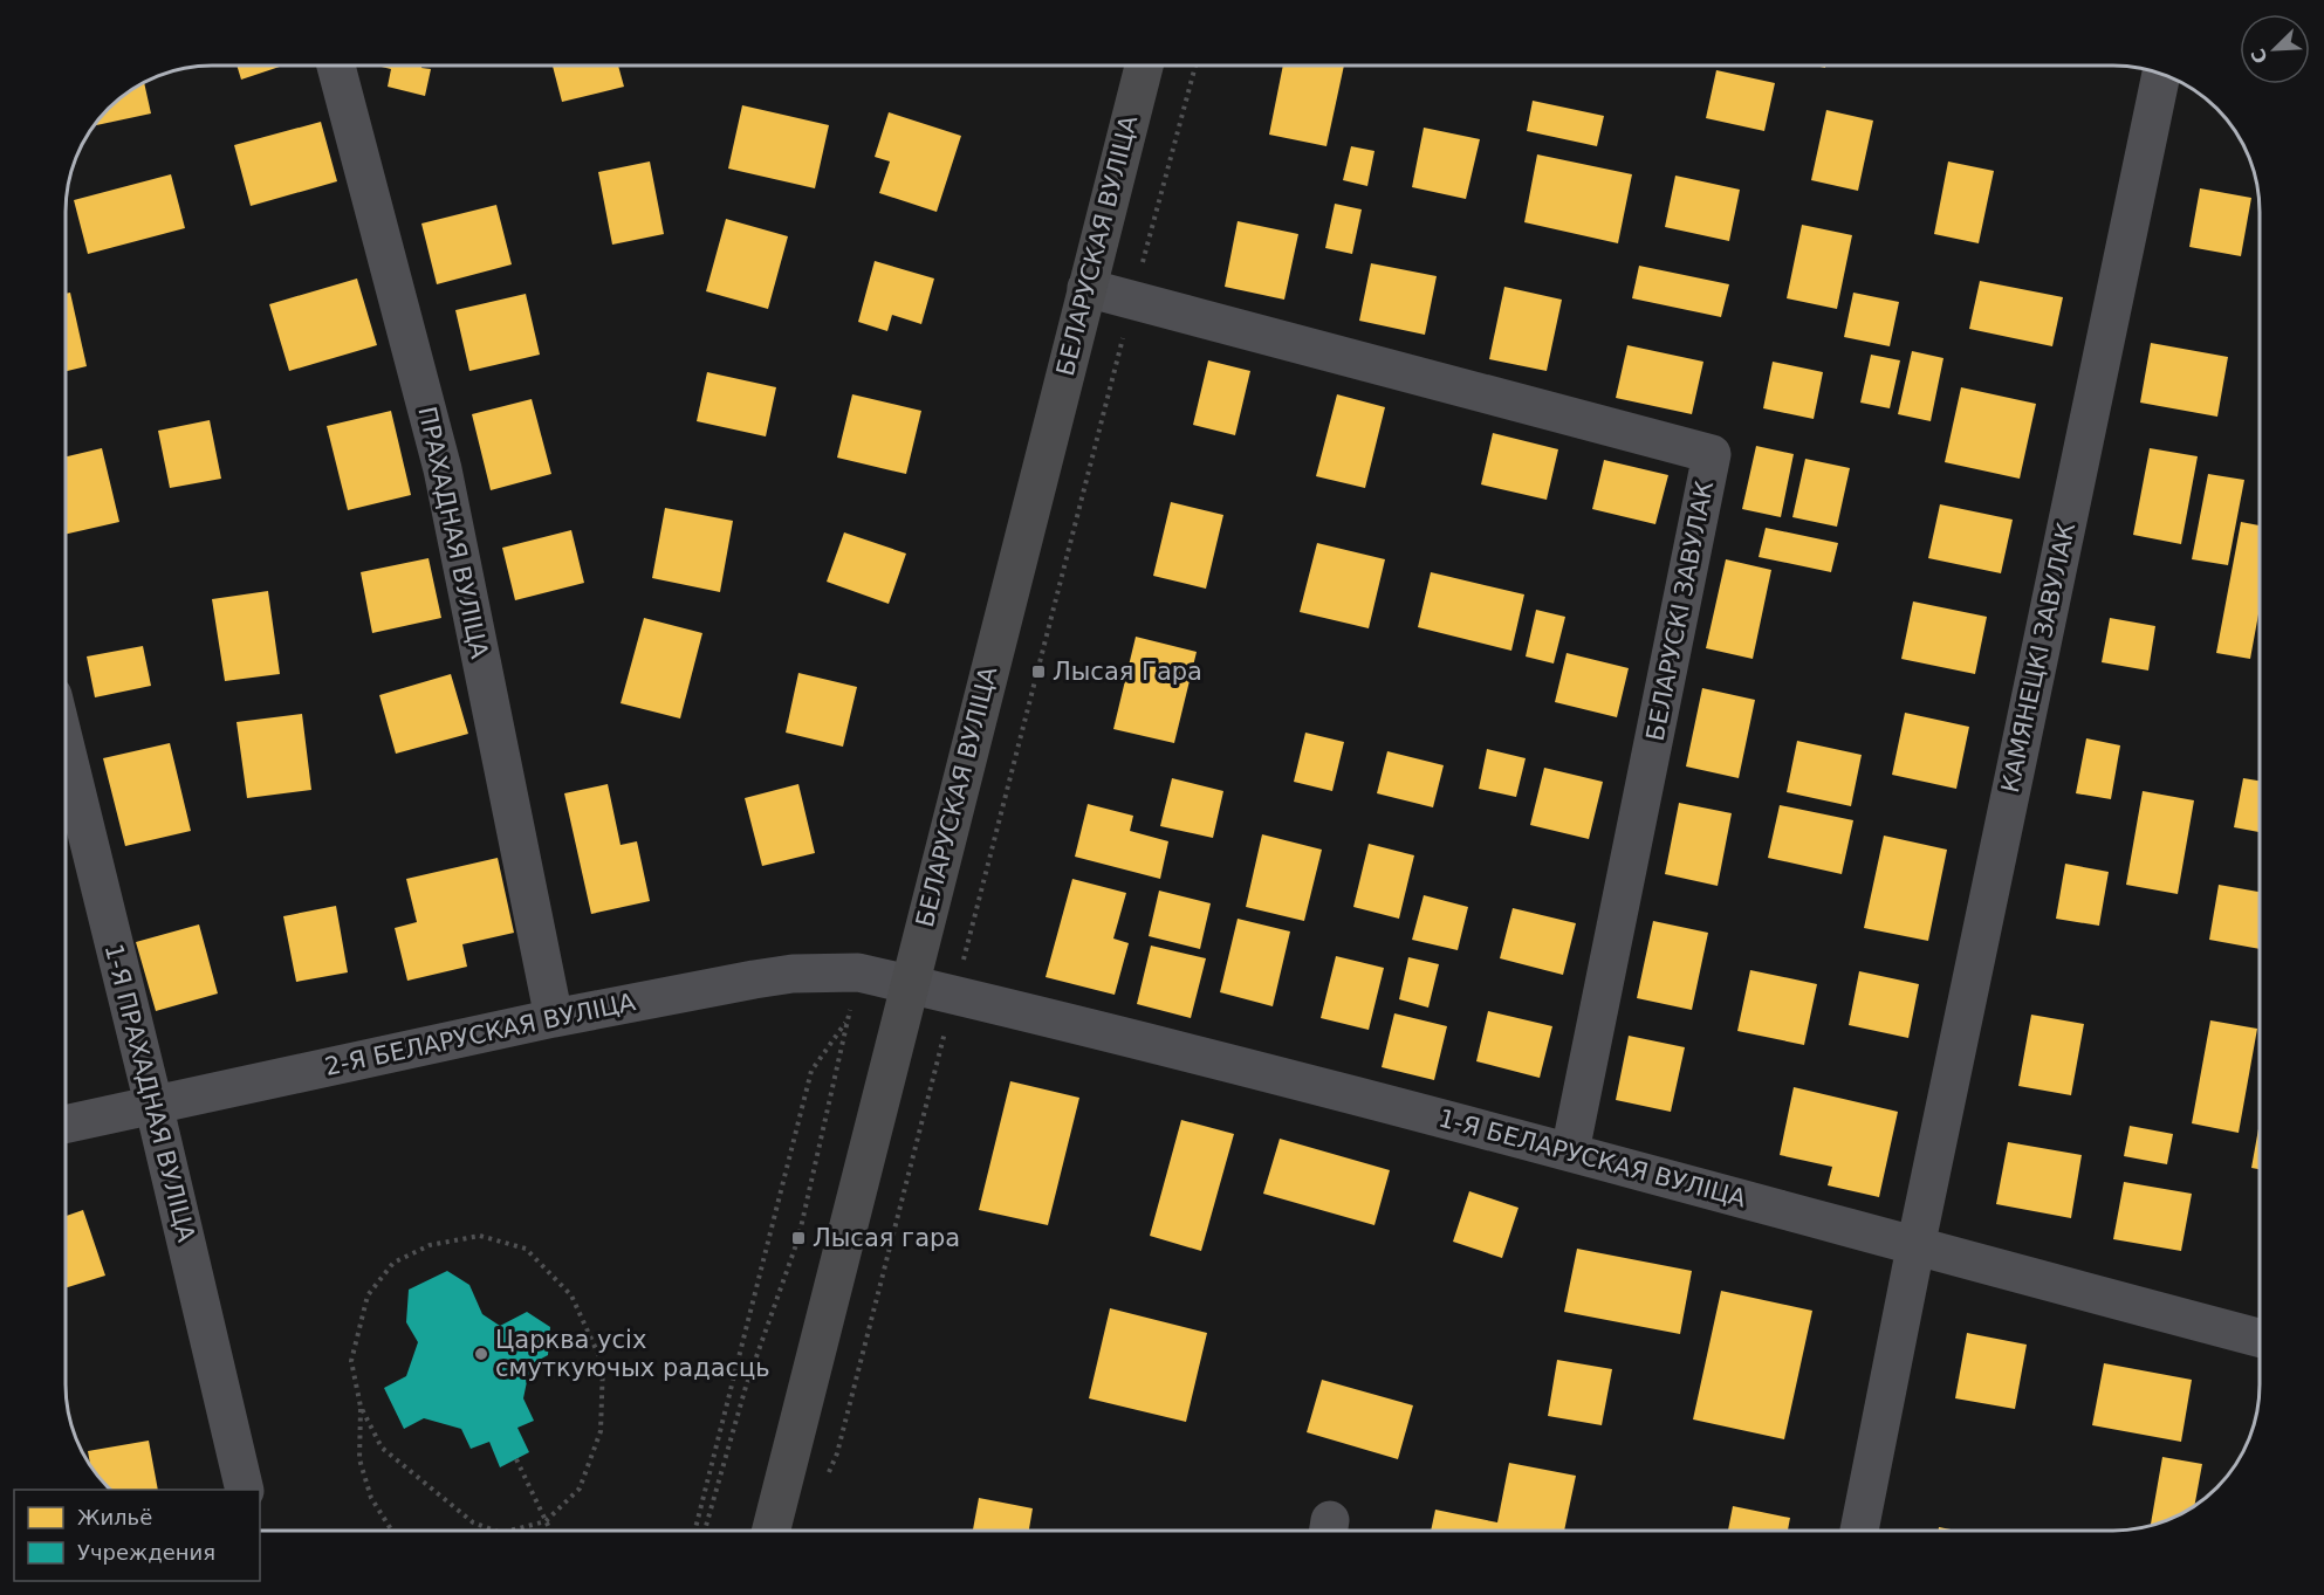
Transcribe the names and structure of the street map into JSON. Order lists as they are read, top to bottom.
{
  "streets": {
    "main road": ["БЕЛАРУСКАЯ ВУЛІЦА"],
    "street": [
      "ПРАХАДНАЯ ВУЛІЦА",
      "БЕЛАРУСКІ ЗАВУЛАК",
      "КАМЯНЕЦКІ ЗАВУЛАК",
      "2-Я БЕЛАРУСКАЯ ВУЛІЦА",
      "1-Я ПРАХАДНАЯ ВУЛІЦА",
      "1-Я БЕЛАРУСКАЯ ВУЛІЦА"
    ]
  },
  "crossings": [
    ["БЕЛАРУСКАЯ ВУЛІЦА", "БЕЛАРУСКІ ЗАВУЛАК"],
    ["БЕЛАРУСКАЯ ВУЛІЦА", "2-Я БЕЛАРУСКАЯ ВУЛІЦА"],
    ["БЕЛАРУСКАЯ ВУЛІЦА", "1-Я БЕЛАРУСКАЯ ВУЛІЦА"],
    ["ПРАХАДНАЯ ВУЛІЦА", "2-Я БЕЛАРУСКАЯ ВУЛІЦА"],
    ["БЕЛАРУСКІ ЗАВУЛАК", "1-Я БЕЛАРУСКАЯ ВУЛІЦА"],
    ["КАМЯНЕЦКІ ЗАВУЛАК", "1-Я БЕЛАРУСКАЯ ВУЛІЦА"],
    ["2-Я БЕЛАРУСКАЯ ВУЛІЦА", "1-Я ПРАХАДНАЯ ВУЛІЦА"],
    ["2-Я БЕЛАРУСКАЯ ВУЛІЦА", "1-Я БЕЛАРУСКАЯ ВУЛІЦА"]
  ],
  "places": {
    "transit": ["Лысая Гара", "Лысая гара"],
    "other": ["Царква усіх смуткуючых радасць"]
  },
  "legend": ["Жильё", "Учреждения"],
  "north": "bottom left"
}
